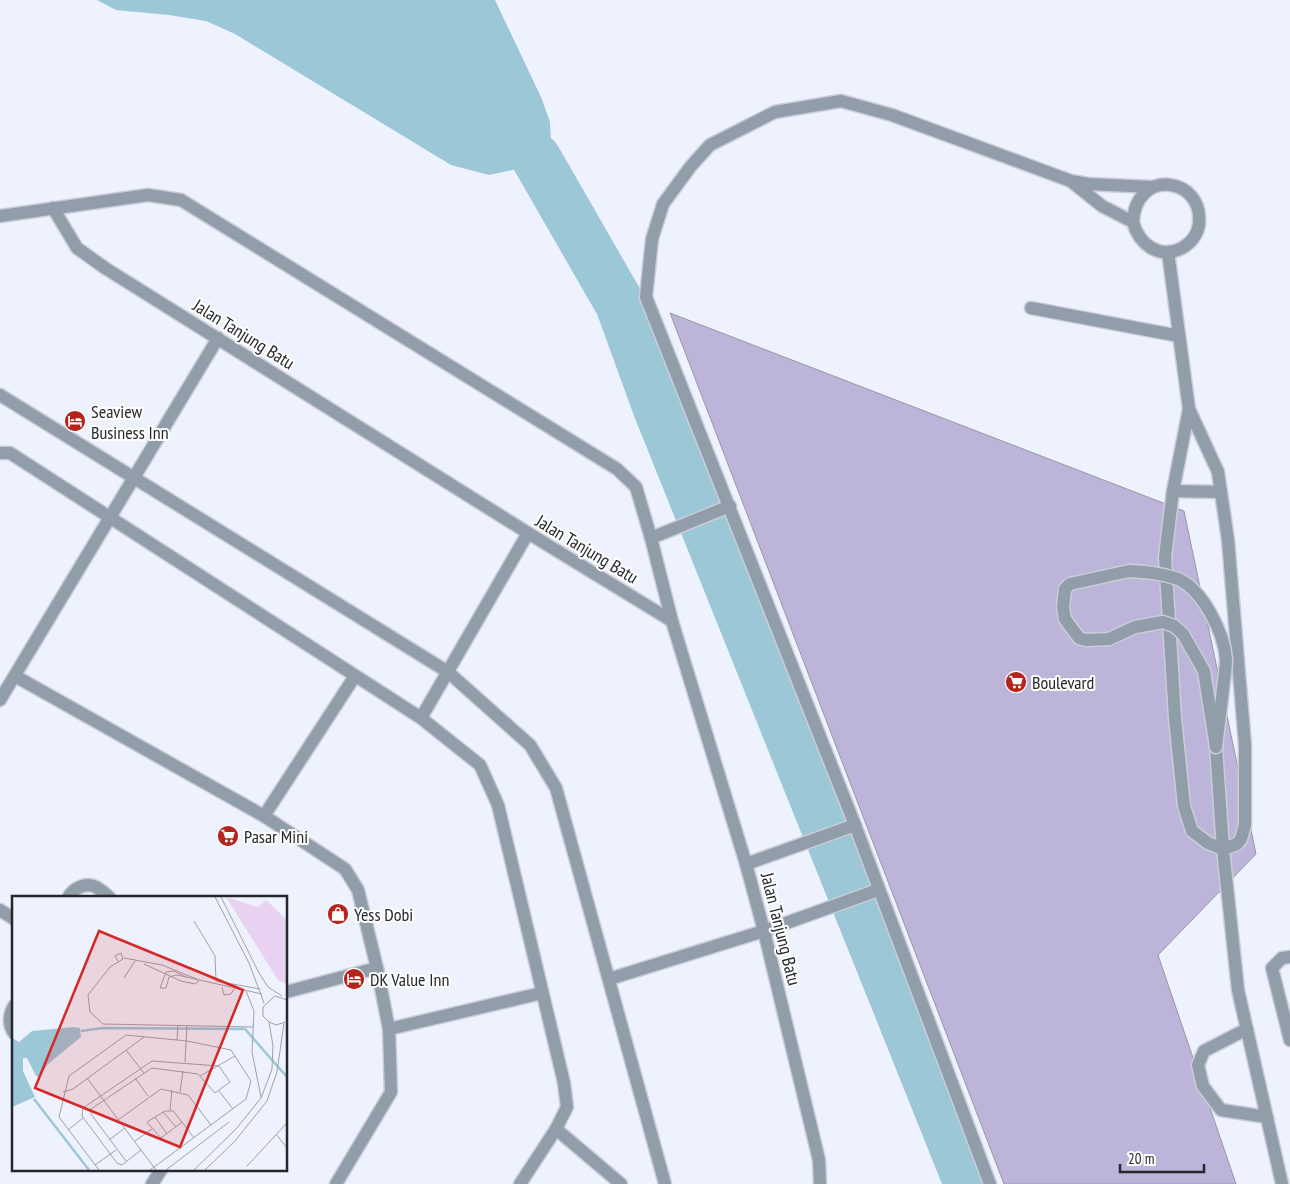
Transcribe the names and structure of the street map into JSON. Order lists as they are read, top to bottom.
{
  "streets": {
    "street": ["Jalan Tanjung Batu"]
  },
  "places": {
    "hotel": ["Seaview Business Inn", "DK Value Inn"],
    "supermarket": ["Boulevard", "Pasar Mini"],
    "shop": ["Yess Dobi"]
  },
  "scale_bar": "20 m"
}
